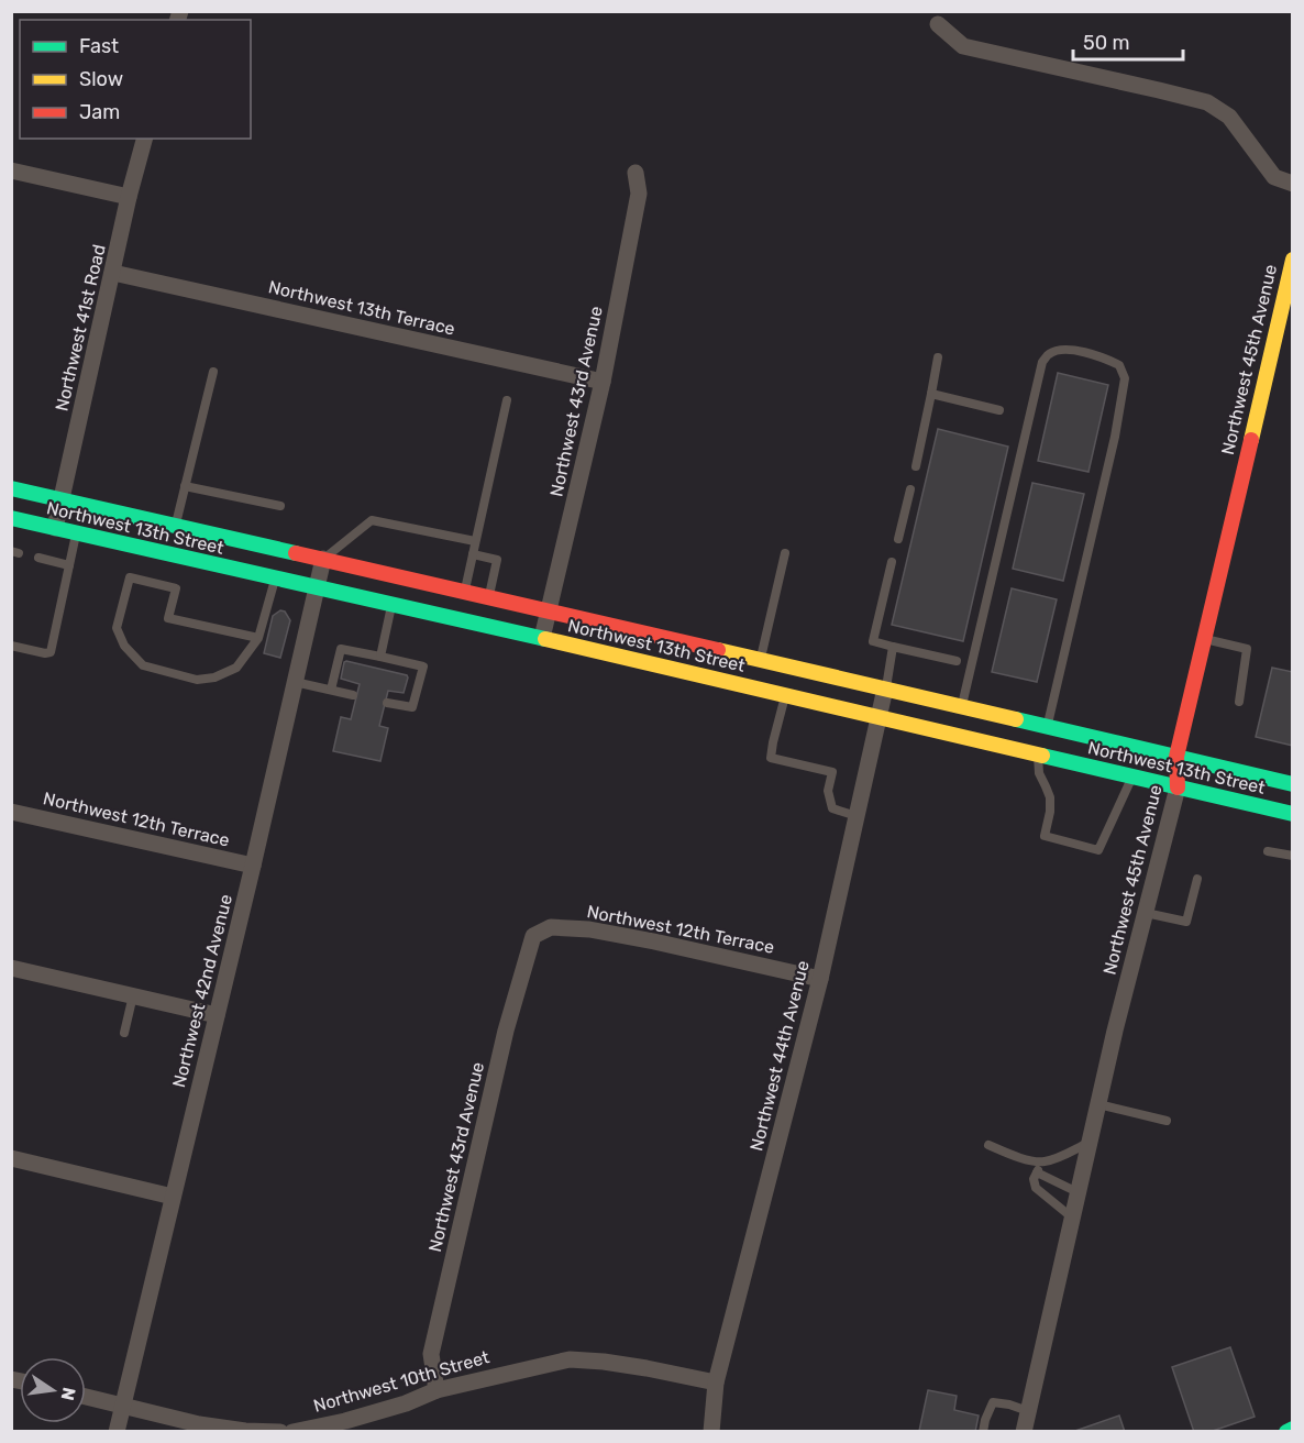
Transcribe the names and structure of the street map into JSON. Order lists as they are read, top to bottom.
{
  "streets": {
    "main road": ["Northwest 45th Avenue", "Northwest 13th Street"],
    "street": [
      "Northwest 13th Terrace",
      "Northwest 41st Road",
      "Northwest 43rd Avenue",
      "Northwest 12th Terrace",
      "Northwest 42nd Avenue",
      "Northwest 44th Avenue",
      "Northwest 10th Street"
    ]
  },
  "crossings": [
    ["Northwest 13th Terrace", "Northwest 41st Road"],
    ["Northwest 13th Terrace", "Northwest 43rd Avenue"],
    ["Northwest 41st Road", "Northwest 13th Street"],
    ["Northwest 45th Avenue", "Northwest 13th Street"],
    ["Northwest 43rd Avenue", "Northwest 13th Street"],
    ["Northwest 43rd Avenue", "Northwest 12th Terrace"],
    ["Northwest 43rd Avenue", "Northwest 10th Street"],
    ["Northwest 13th Street", "Northwest 42nd Avenue"],
    ["Northwest 13th Street", "Northwest 44th Avenue"],
    ["Northwest 12th Terrace", "Northwest 42nd Avenue"],
    ["Northwest 12th Terrace", "Northwest 44th Avenue"],
    ["Northwest 44th Avenue", "Northwest 10th Street"]
  ],
  "legend": ["Fast", "Slow", "Jam"],
  "scale_bar": "50 m",
  "north": "right"
}
